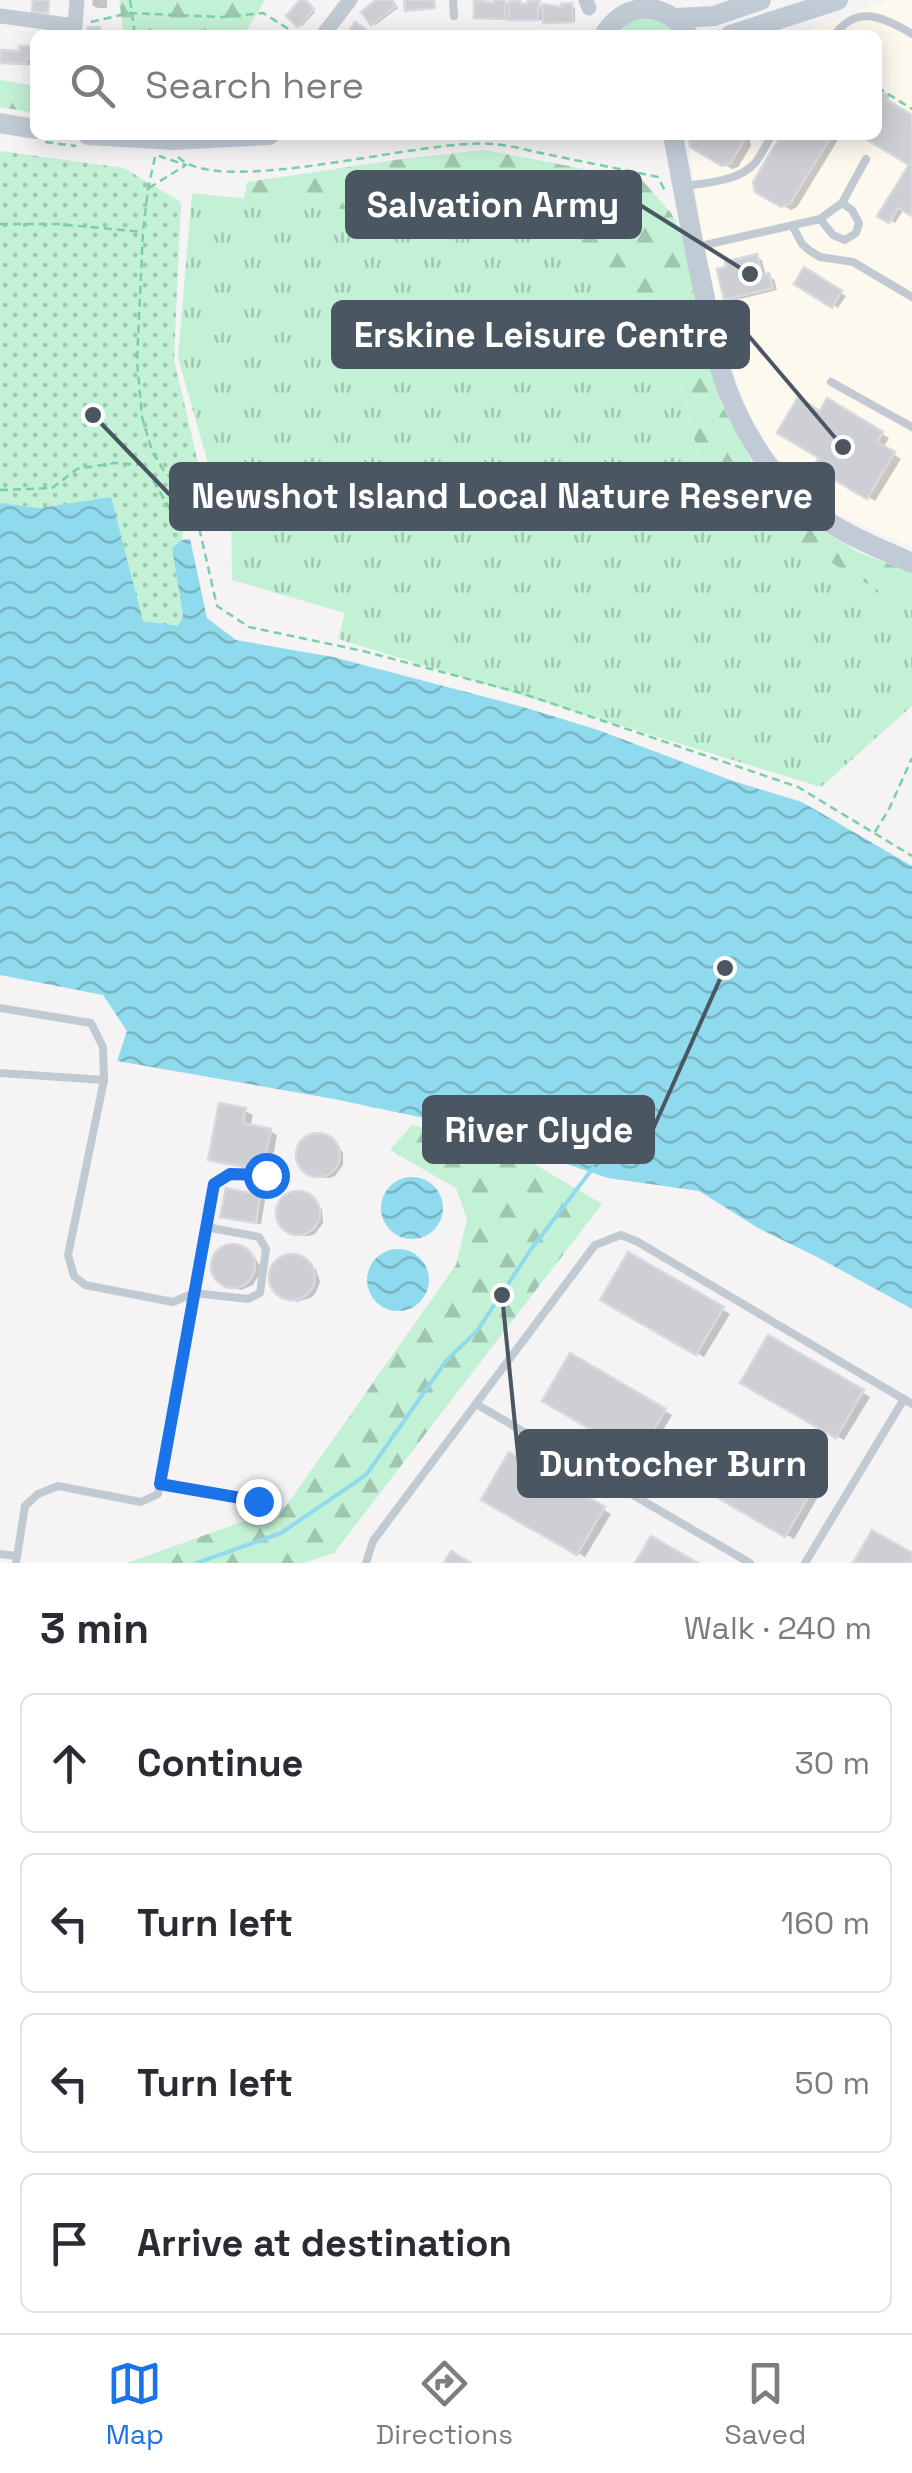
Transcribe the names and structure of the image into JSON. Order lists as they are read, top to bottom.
{
  "places": [
    "Salvation Army",
    "Newshot Island Local Nature Reserve",
    "Erskine Leisure Centre",
    "River Clyde",
    "Duntocher Burn"
  ],
  "page": {
    "search": "Search here",
    "heading": ["3 min", "Walk · 240 m"],
    "list": [
      ["Continue", "30 m"],
      ["Turn left", "160 m"],
      ["Turn left", "50 m"],
      "Arrive at destination"
    ],
    "nav": ["Map", "Directions", "Saved"]
  }
}
